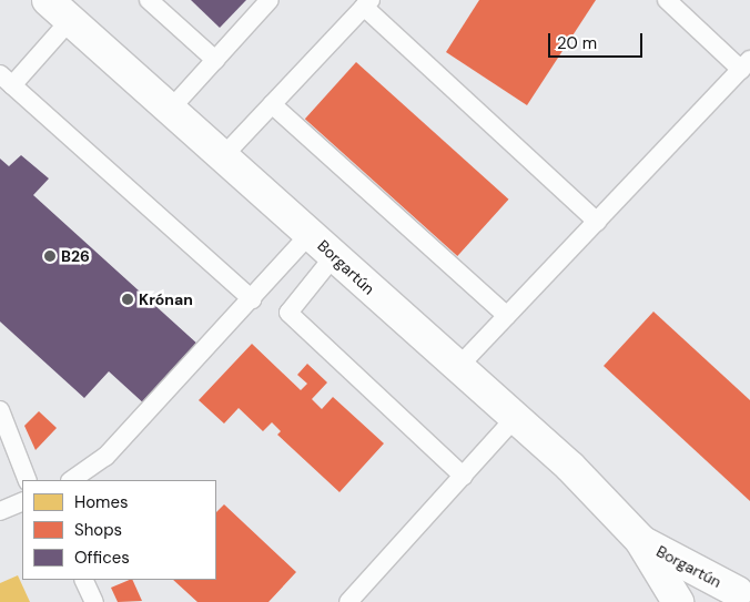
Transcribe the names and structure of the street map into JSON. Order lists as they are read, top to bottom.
{
  "streets": {
    "street": ["Borgartún"]
  },
  "places": ["B26", "Krónan"],
  "legend": ["Homes", "Shops", "Offices"],
  "scale_bar": "20 m"
}
